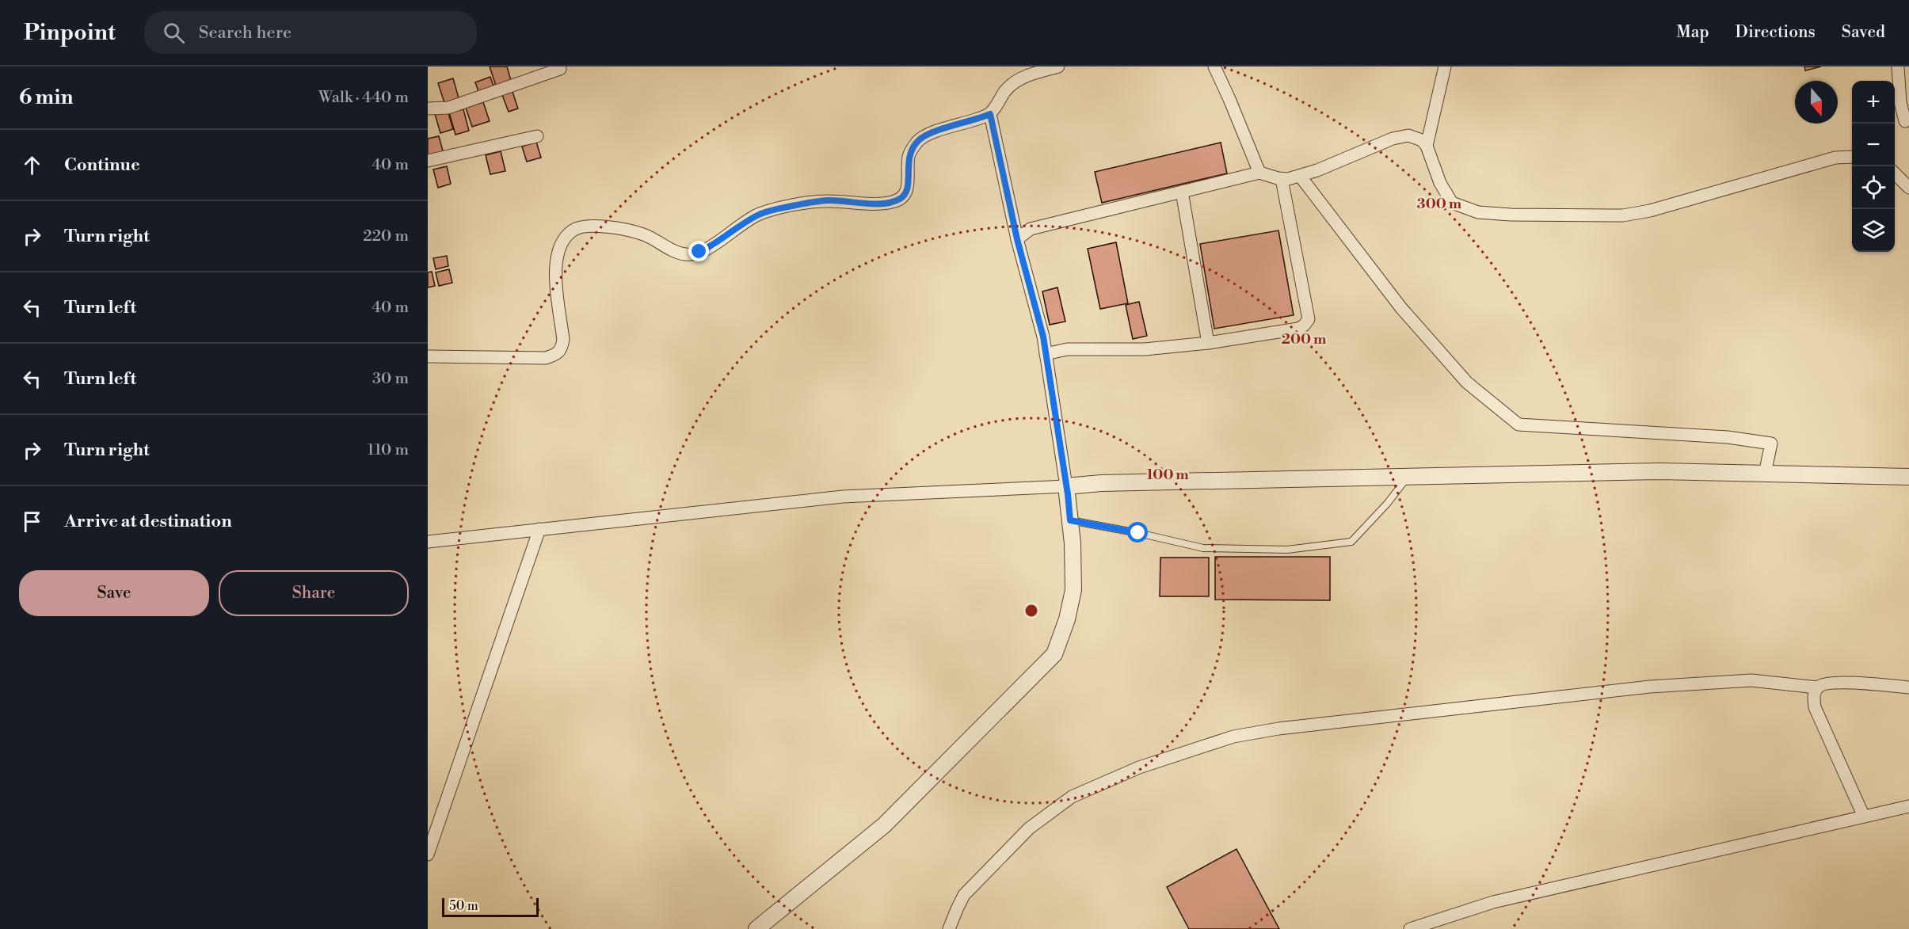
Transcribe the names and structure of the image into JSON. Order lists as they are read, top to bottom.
{
  "scale_bar": "50 m",
  "north": "bottom",
  "page": {
    "header": "Pinpoint",
    "search": "Search here",
    "nav": ["Map", "Directions", "Saved"],
    "heading": ["6 min", "Walk · 440 m"],
    "map_buttons": ["+", "−"],
    "list": [
      ["Continue", "40 m"],
      ["Turn right", "220 m"],
      ["Turn left", "40 m"],
      ["Turn left", "30 m"],
      ["Turn right", "110 m"],
      "Arrive at destination"
    ],
    "buttons": ["Save", "Share"],
    "scale": "50 m"
  },
  "rings": ["300 m", "200 m", "100 m"]
}
